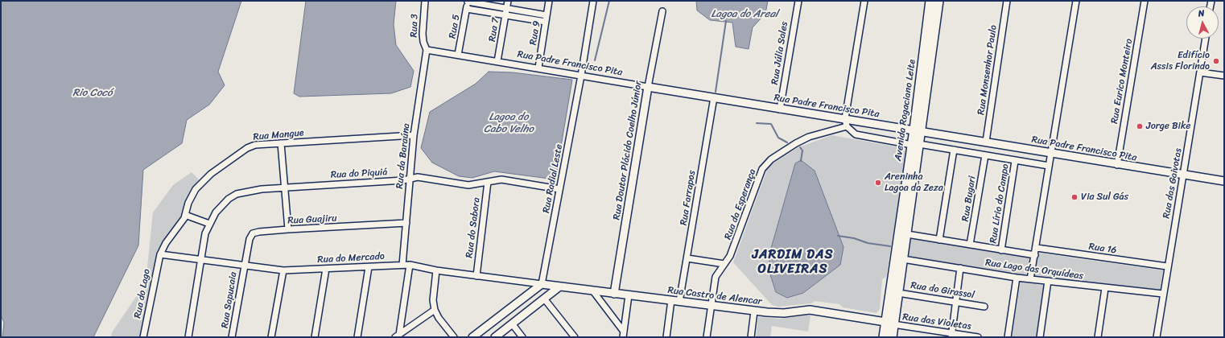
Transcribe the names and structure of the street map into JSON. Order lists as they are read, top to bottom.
{
  "streets": {
    "main road": ["Avenida Rogaciano Leite"],
    "street": [
      "Rua 3",
      "Rua 5",
      "Rua 7",
      "Rua 9",
      "Rua Júlia Sales",
      "Rua Padre Francisco Pita",
      "Rua Monsenhor Paulo",
      "Rua Eurico Monteiro",
      "Rua Mangue",
      "Rua Doutor Plácido Coelho Júnior",
      "Rua da Baraúna",
      "Rua do Piquiá",
      "Rua Radial Leste",
      "Rua das Gaivotas",
      "Rua Farrapos",
      "Rua Bugari",
      "Rua Lírio do Campo",
      "Rua da Esperança",
      "Rua Guajiru",
      "Rua do Sabora",
      "Rua 16",
      "Rua do Mercado",
      "Rua Lago das Orquídeas",
      "Rua do Girassol",
      "Rua do Lago",
      "Rua Castro de Alencar",
      "Rua Sapucaia",
      "Rua das Violetas"
    ]
  },
  "crossings": [
    ["Rua 3", "Rua Padre Francisco Pita"],
    ["Rua 3", "Rua da Baraúna"],
    ["Rua 5", "Rua Padre Francisco Pita"],
    ["Rua 7", "Rua Padre Francisco Pita"],
    ["Rua 9", "Rua Padre Francisco Pita"],
    ["Rua Júlia Sales", "Rua Padre Francisco Pita"],
    ["Rua Padre Francisco Pita", "Rua Monsenhor Paulo"],
    ["Rua Padre Francisco Pita", "Rua Eurico Monteiro"],
    ["Rua Padre Francisco Pita", "Avenida Rogaciano Leite"],
    ["Rua Padre Francisco Pita", "Rua Doutor Plácido Coelho Júnior"],
    ["Rua Padre Francisco Pita", "Rua da Baraúna"],
    ["Rua Padre Francisco Pita", "Rua Radial Leste"],
    ["Rua Padre Francisco Pita", "Rua das Gaivotas"],
    ["Rua Padre Francisco Pita", "Rua Farrapos"],
    ["Rua Padre Francisco Pita", "Rua Bugari"],
    ["Rua Padre Francisco Pita", "Rua Lírio do Campo"],
    ["Rua Padre Francisco Pita", "Rua da Esperança"],
    ["Avenida Rogaciano Leite", "Rua Lago das Orquídeas"],
    ["Avenida Rogaciano Leite", "Rua do Girassol"],
    ["Avenida Rogaciano Leite", "Rua Castro de Alencar"],
    ["Avenida Rogaciano Leite", "Rua das Violetas"],
    ["Rua Mangue", "Rua da Baraúna"],
    ["Rua Mangue", "Rua do Mercado"],
    ["Rua Mangue", "Rua do Lago"],
    ["Rua Doutor Plácido Coelho Júnior", "Rua Castro de Alencar"],
    ["Rua da Baraúna", "Rua do Piquiá"],
    ["Rua da Baraúna", "Rua Guajiru"],
    ["Rua da Baraúna", "Rua do Mercado"],
    ["Rua do Piquiá", "Rua Radial Leste"],
    ["Rua do Piquiá", "Rua do Sabora"],
    ["Rua do Piquiá", "Rua do Mercado"],
    ["Rua Radial Leste", "Rua do Mercado"],
    ["Rua Radial Leste", "Rua Castro de Alencar"],
    ["Rua das Gaivotas", "Rua 16"],
    ["Rua das Gaivotas", "Rua Lago das Orquídeas"],
    ["Rua Farrapos", "Rua Castro de Alencar"],
    ["Rua Bugari", "Rua Lago das Orquídeas"],
    ["Rua Lírio do Campo", "Rua Lago das Orquídeas"],
    ["Rua da Esperança", "Rua Castro de Alencar"],
    ["Rua Guajiru", "Rua do Mercado"],
    ["Rua Guajiru", "Rua Sapucaia"],
    ["Rua do Sabora", "Rua do Mercado"],
    ["Rua do Mercado", "Rua do Lago"],
    ["Rua do Mercado", "Rua Castro de Alencar"],
    ["Rua do Mercado", "Rua Sapucaia"],
    ["Rua Castro de Alencar", "Rua das Violetas"]
  ],
  "districts": ["JARDIM DAS OLIVEIRAS"],
  "water": ["Lagoa do Areal", "Rio Cocó", "Lagoa do Cabo Velho"],
  "places": [
    "Edifício Assis Florindo",
    "Jorge Bike",
    "Areninha Lagoa da Zeza",
    "Via Sul Gás"
  ],
  "north": "top"
}
